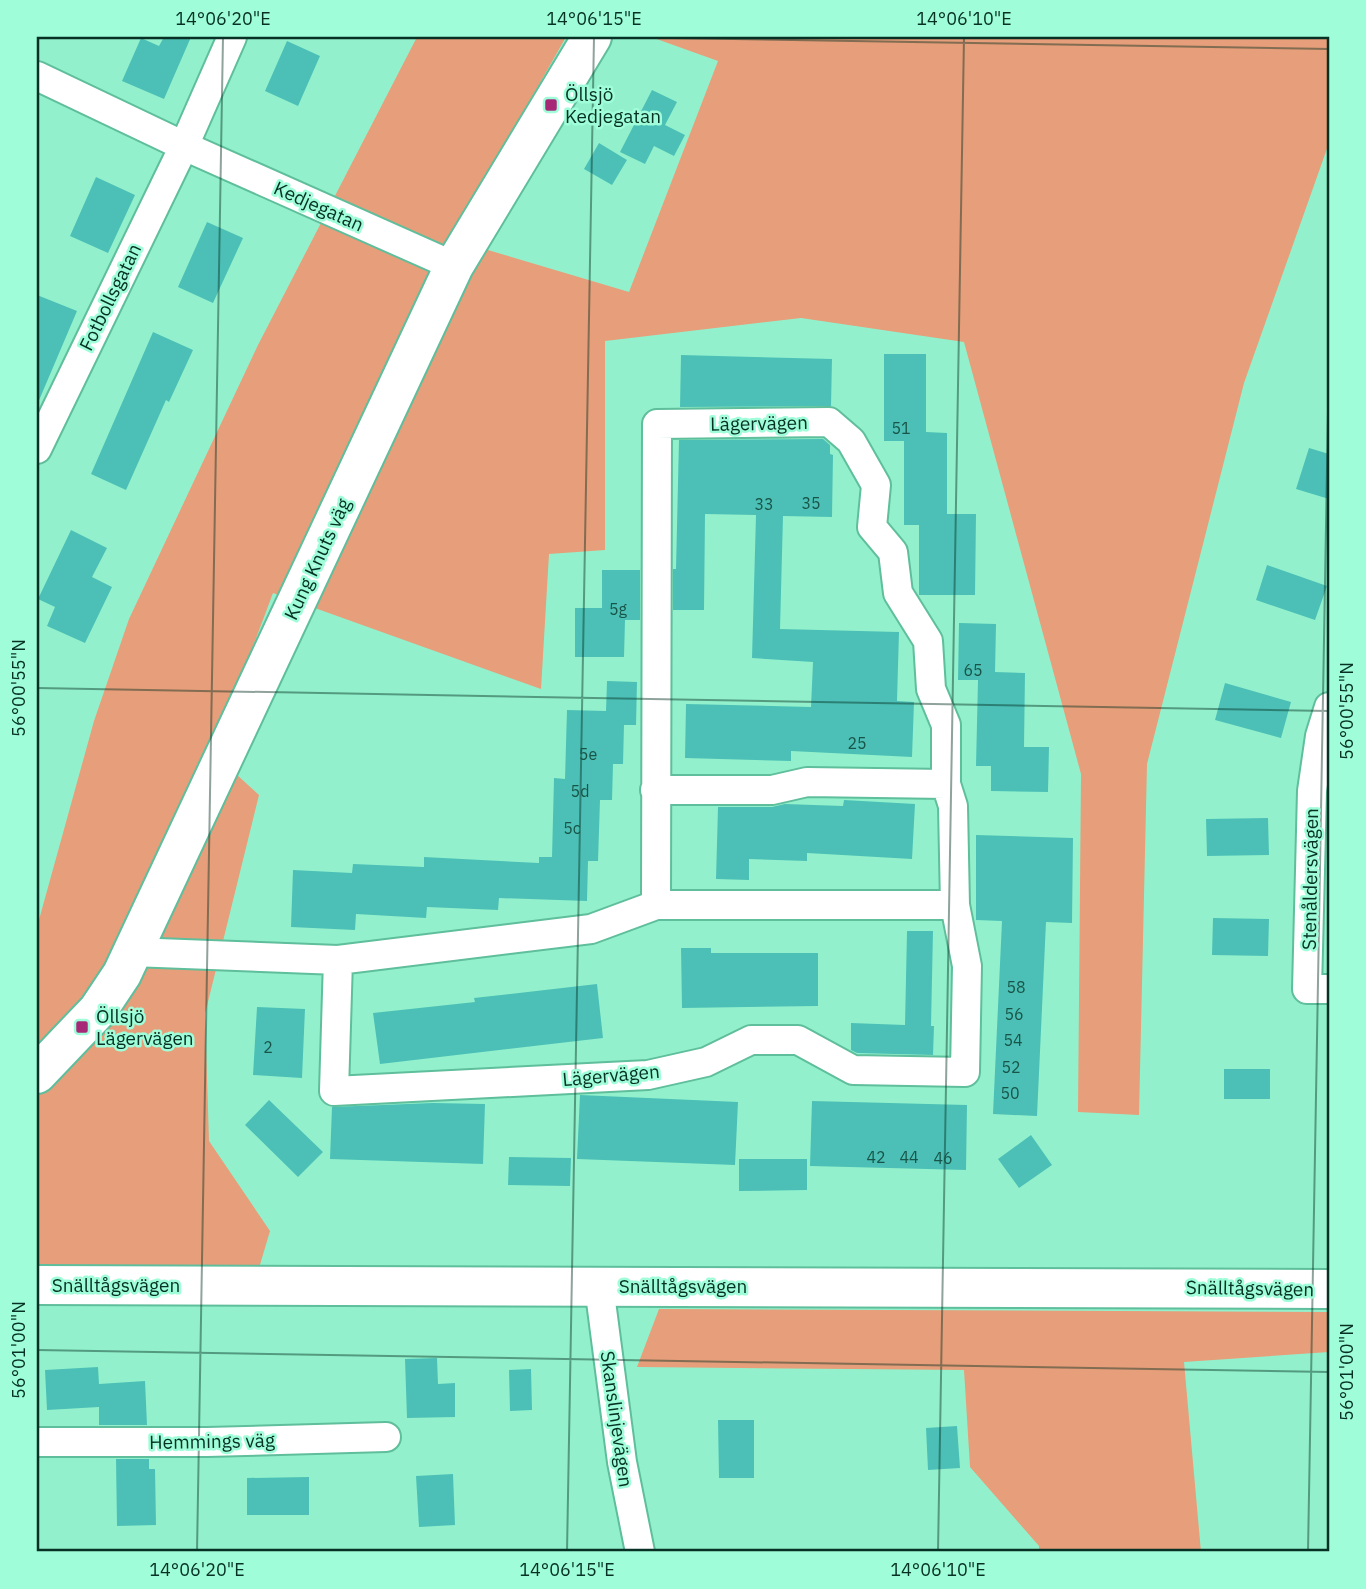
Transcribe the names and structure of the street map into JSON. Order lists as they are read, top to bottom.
{
  "streets": {
    "street": [
      "Kedjegatan",
      "Fotbollsgatan",
      "Lägervägen",
      "Kung Knuts väg",
      "Stenåldersvägen",
      "Snälltågsvägen",
      "Skanslinjevägen",
      "Hemmings väg"
    ]
  },
  "crossings": [
    ["Kedjegatan", "Fotbollsgatan"],
    ["Kedjegatan", "Kung Knuts väg"],
    ["Snälltågsvägen", "Skanslinjevägen"]
  ],
  "places": {
    "transit": ["Öllsjö Kedjegatan", "Öllsjö Lägervägen"]
  },
  "house_numbers": [
    "51",
    "35",
    "33",
    "5g",
    "65",
    "25",
    "5e",
    "5d",
    "5c",
    "58",
    "56",
    "54",
    "2",
    "52",
    "50",
    "42",
    "44",
    "46"
  ],
  "coordinates": [
    "14°06'20\"E",
    "14°06'15\"E",
    "14°06'10\"E",
    "56°00'55\"N",
    "56°01'00\"N"
  ]
}
